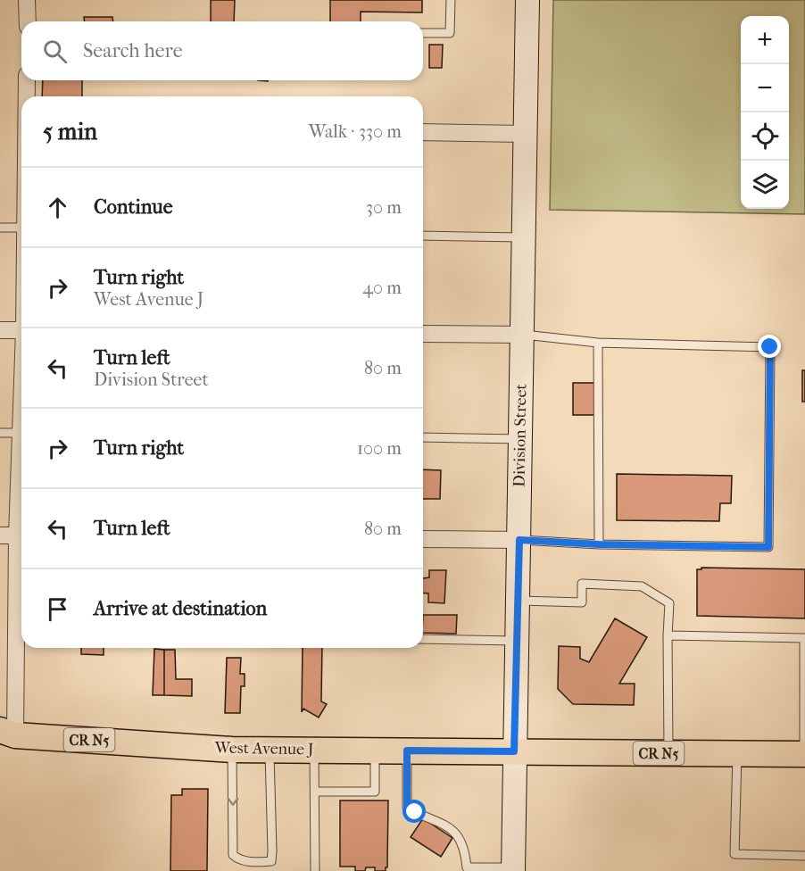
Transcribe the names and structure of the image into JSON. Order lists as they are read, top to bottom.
{
  "streets": {
    "main road": ["Division Street", "CR N5", "West Avenue J"]
  },
  "crossings": [
    ["Division Street", "CR N5"],
    ["Division Street", "West Avenue J"],
    ["CR N5", "West Avenue J"]
  ],
  "page": {
    "map_buttons": ["+", "−"],
    "search": "Search here",
    "heading": ["5 min", "Walk · 330 m"],
    "list": [
      ["Continue", "30 m"],
      ["Turn right", "West Avenue J", "40 m"],
      ["Turn left", "Division Street", "80 m"],
      ["Turn right", "100 m"],
      ["Turn left", "80 m"],
      "Arrive at destination"
    ]
  }
}
